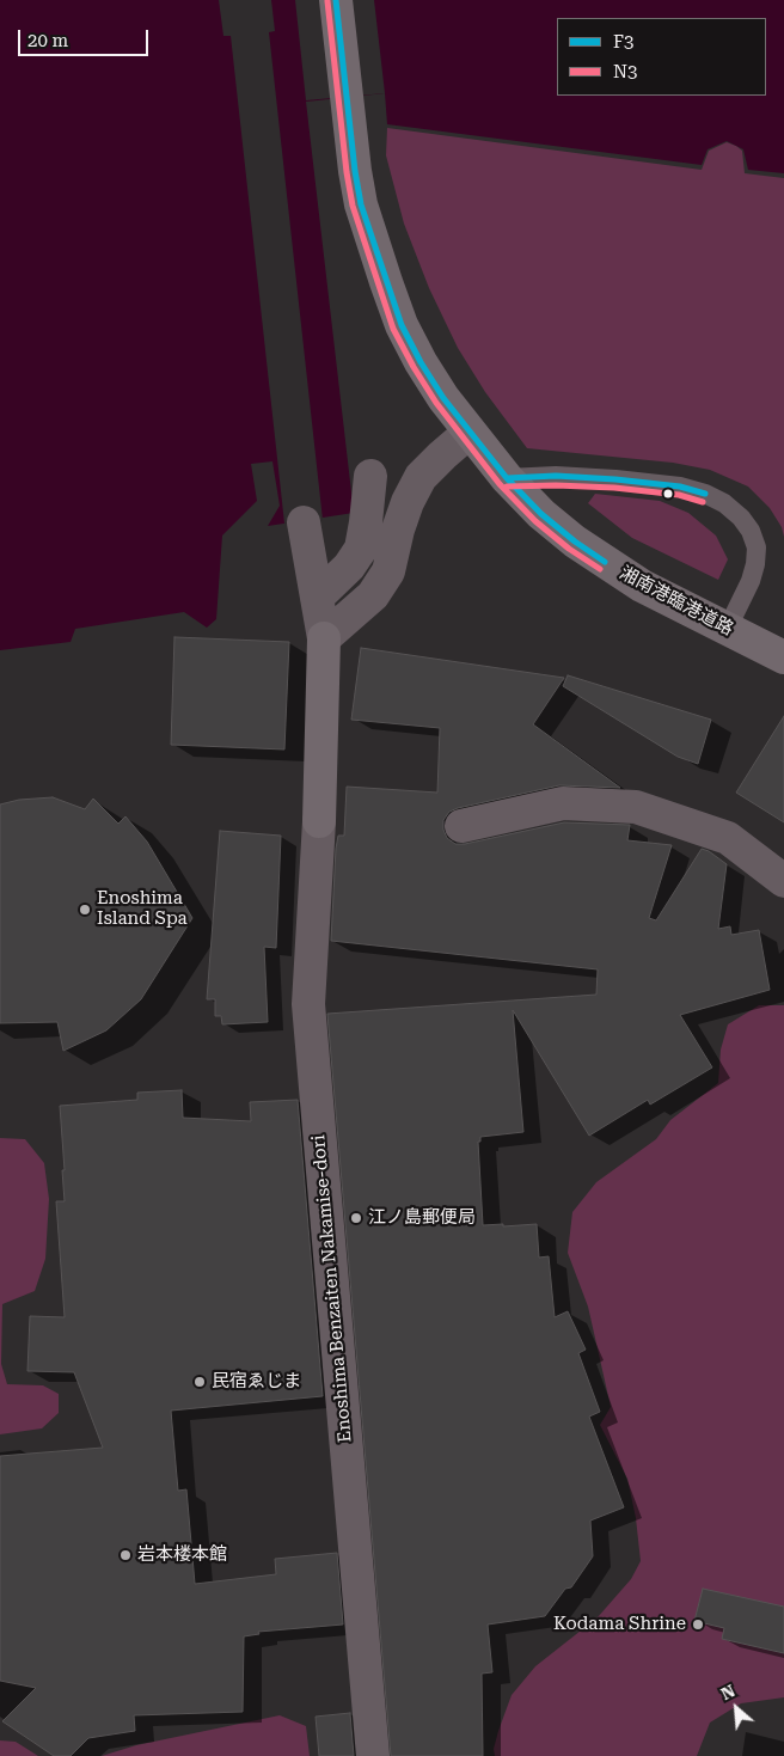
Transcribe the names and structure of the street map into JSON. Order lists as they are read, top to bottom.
{
  "streets": {
    "street": ["湘南港臨港道路", "Enoshima Benzaiten Nakamise-dori"]
  },
  "places": [
    "Enoshima Island Spa",
    "江ノ島郵便局",
    "民宿ゑじま",
    "岩本楼本館",
    "Kodama Shrine"
  ],
  "lines": ["transit line F3", "transit line N3"],
  "legend": ["F3", "N3"],
  "scale_bar": "20 m",
  "north": "top left"
}
